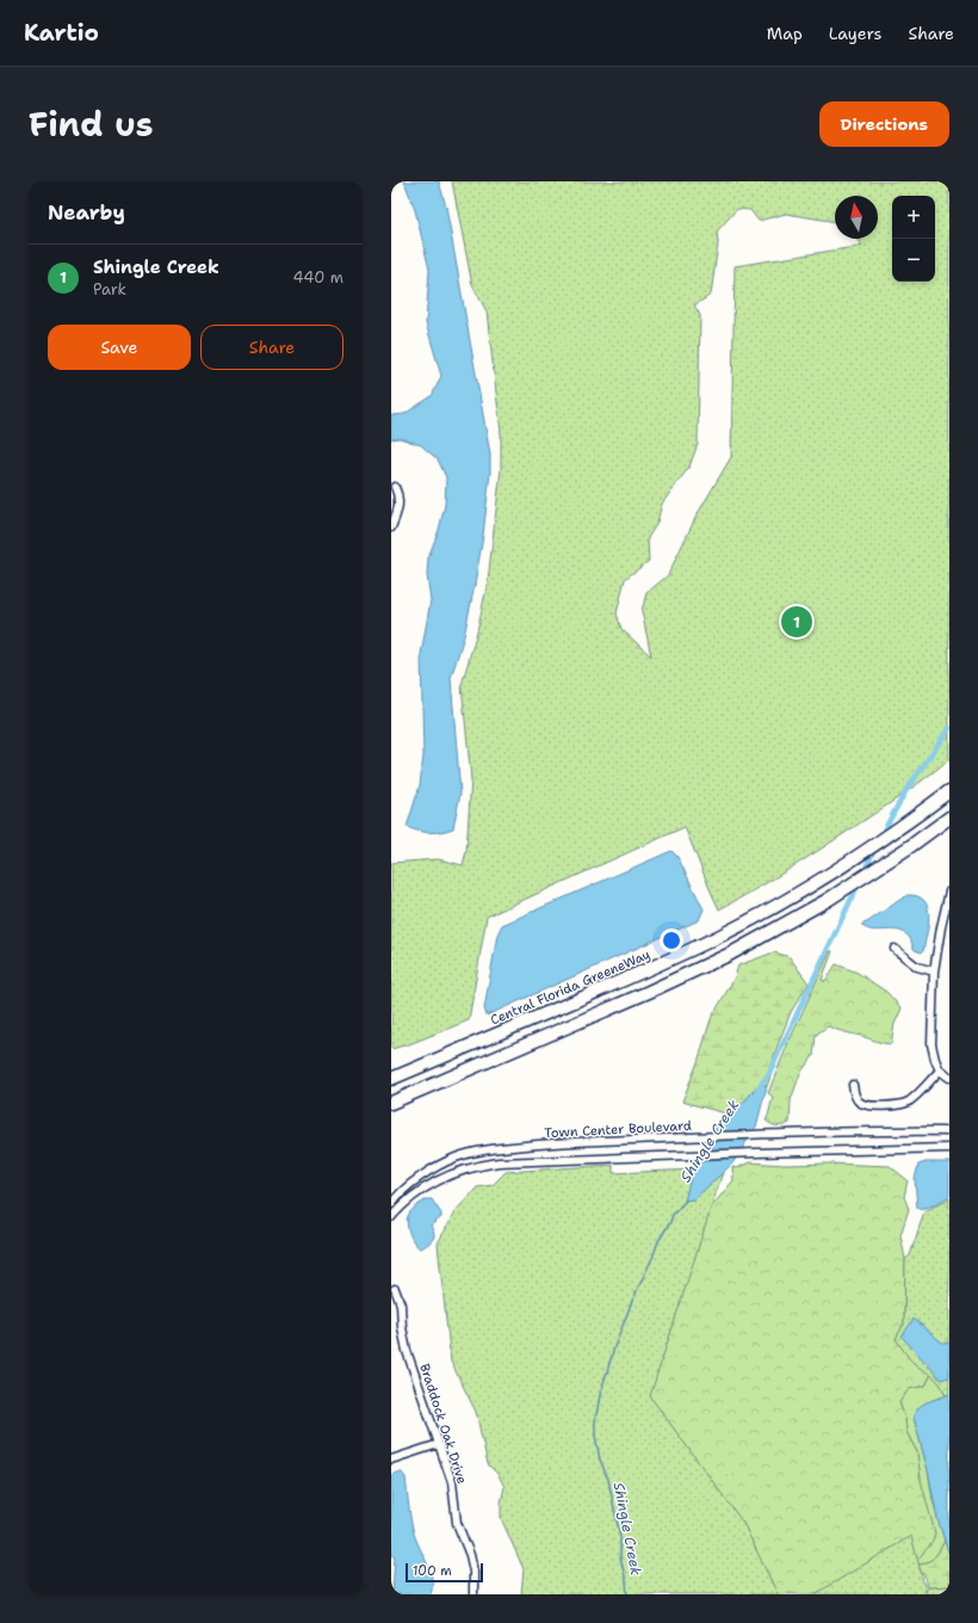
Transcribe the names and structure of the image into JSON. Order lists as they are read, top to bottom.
{
  "streets": {
    "highway": ["Central Florida GreeneWay"],
    "street": ["Town Center Boulevard", "Braddock Oak Drive"]
  },
  "water": ["Shingle Creek"],
  "scale_bar": "100 m",
  "north": "top",
  "page": {
    "header": "Kartio",
    "nav": ["Map", "Layers", "Share"],
    "title": "Find us",
    "buttons": [
      "Directions",
      ["Save", "Share"]
    ],
    "heading": "Nearby",
    "map_buttons": ["+", "−"],
    "list": [
      {
        "mark": "1",
        "name": "Shingle Creek",
        "note": "Park",
        "value": "440 m"
      }
    ],
    "pins": "1",
    "scale": "100 m"
  }
}
